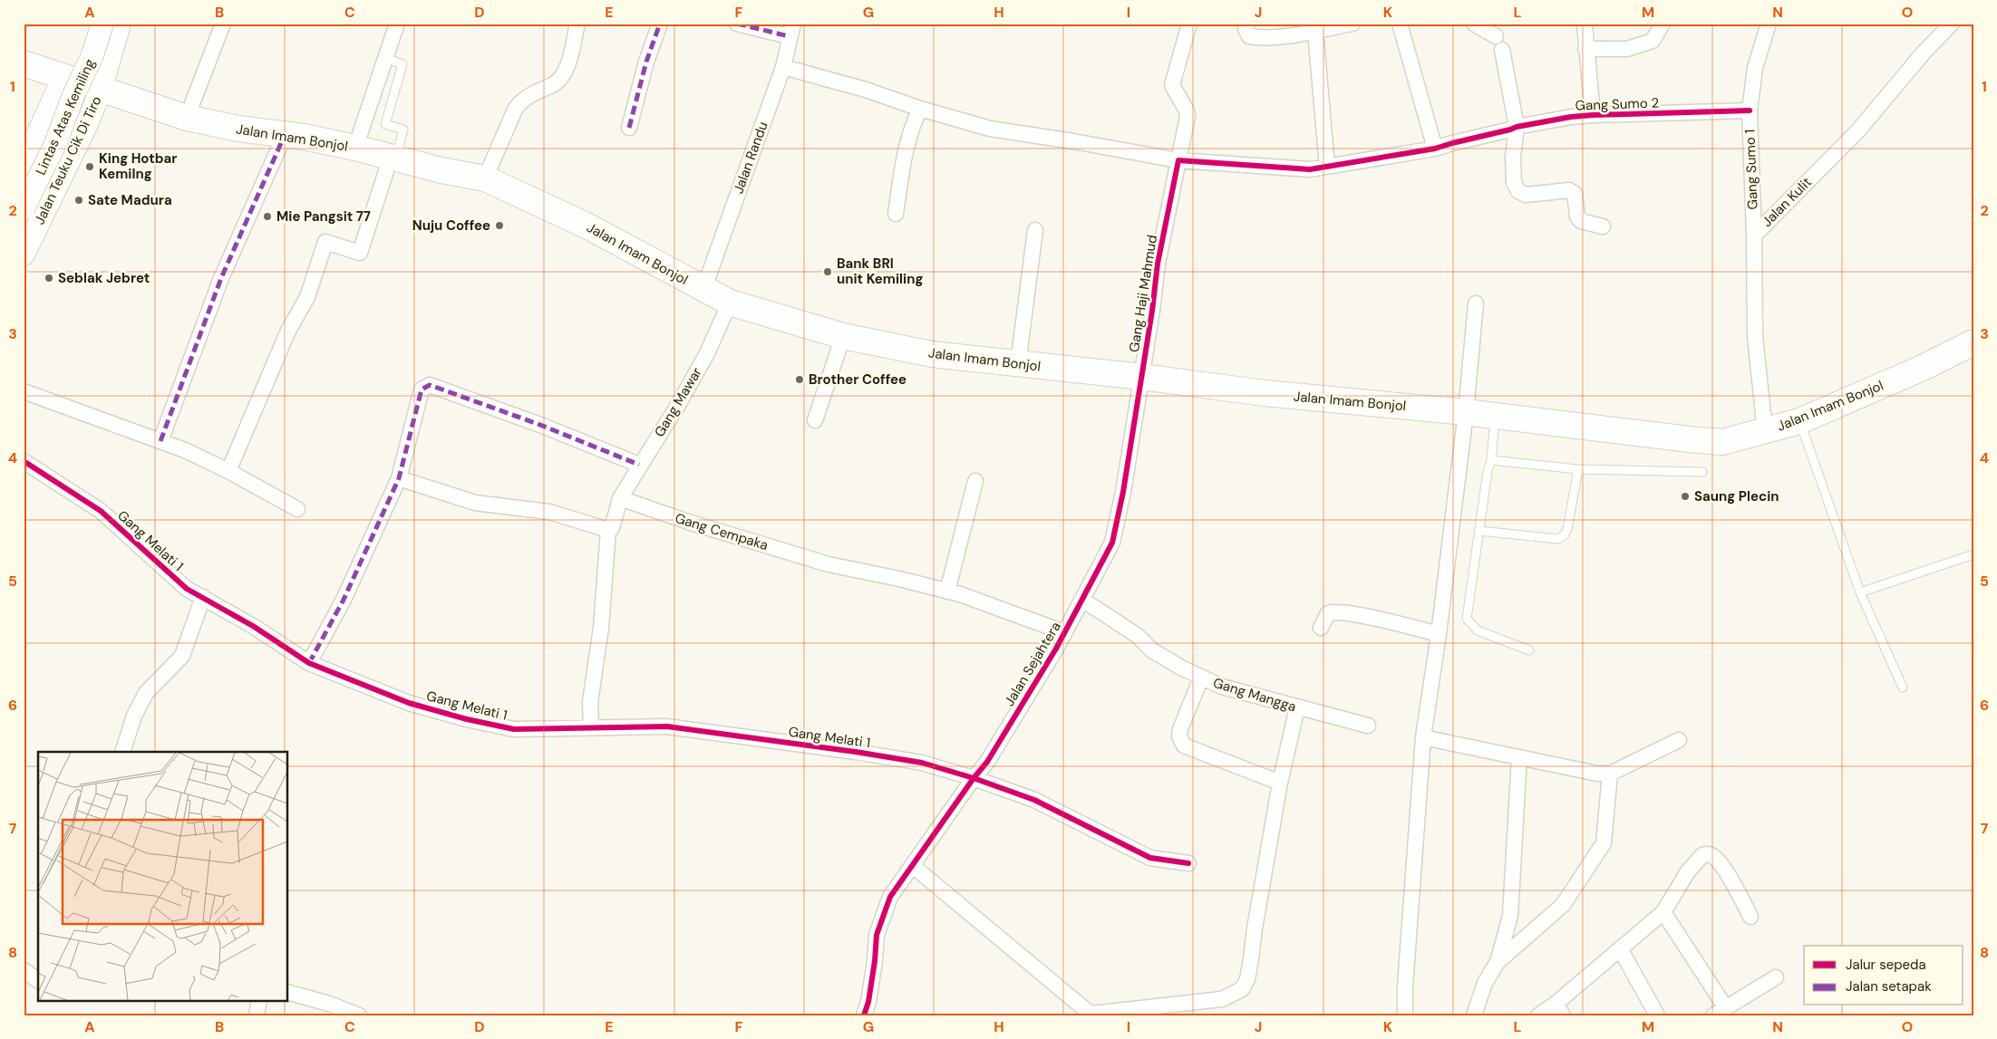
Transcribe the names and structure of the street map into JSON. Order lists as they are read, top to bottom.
{
  "streets": {
    "highway": ["Jalan Imam Bonjol"],
    "street": [
      "Gang Sumo 2",
      "Lintas Atas Kemiling",
      "Jalan Randu",
      "Jalan Teuku Cik Di Tiro",
      "Gang Sumo 1",
      "Jalan Kulit",
      "Gang Haji Mahmud",
      "Gang Mawar",
      "Gang Cempaka",
      "Gang Melati 1",
      "Jalan Sejahtera",
      "Gang Mangga"
    ]
  },
  "crossings": [
    ["Gang Sumo 2", "Jalan Randu"],
    ["Gang Sumo 2", "Gang Sumo 1"],
    ["Gang Sumo 2", "Gang Haji Mahmud"],
    ["Jalan Imam Bonjol", "Jalan Randu"],
    ["Jalan Imam Bonjol", "Jalan Teuku Cik Di Tiro"],
    ["Jalan Imam Bonjol", "Jalan Kulit"],
    ["Jalan Imam Bonjol", "Gang Haji Mahmud"],
    ["Jalan Imam Bonjol", "Gang Mawar"],
    ["Jalan Imam Bonjol", "Jalan Sejahtera"],
    ["Gang Sumo 1", "Jalan Kulit"],
    ["Gang Haji Mahmud", "Jalan Sejahtera"],
    ["Gang Mawar", "Gang Cempaka"],
    ["Gang Cempaka", "Jalan Sejahtera"],
    ["Gang Melati 1", "Jalan Sejahtera"],
    ["Jalan Sejahtera", "Gang Mangga"]
  ],
  "places": [
    "King Hotbar Kemilng",
    "Sate Madura",
    "Mie Pangsit 77",
    "Nuju Coffee",
    "Bank BRI unit Kemiling",
    "Seblak Jebret",
    "Brother Coffee",
    "Saung Plecin"
  ],
  "legend": ["Jalur sepeda", "Jalan setapak"],
  "grid": {
    "columns": [
      "A",
      "B",
      "C",
      "D",
      "E",
      "F",
      "G",
      "H",
      "I",
      "J",
      "K",
      "L",
      "M",
      "N",
      "O"
    ],
    "rows": [
      "1",
      "2",
      "3",
      "4",
      "5",
      "6",
      "7",
      "8"
    ]
  }
}
